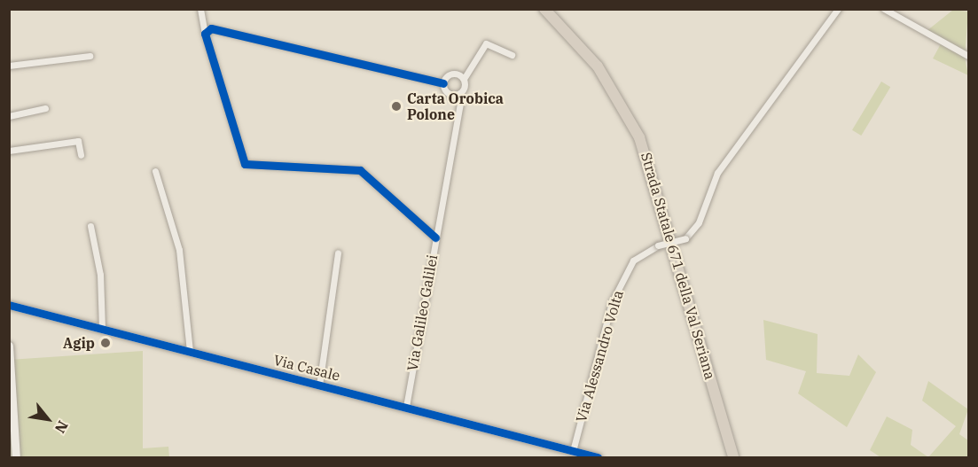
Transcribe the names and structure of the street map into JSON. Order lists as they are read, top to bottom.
{
  "streets": {
    "highway": ["Strada Statale 671 della Val Seriana"],
    "street": ["Via Galileo Galilei", "Via Alessandro Volta", "Via Casale"]
  },
  "crossings": [
    ["Via Galileo Galilei", "Via Casale"],
    ["Via Alessandro Volta", "Via Casale"]
  ],
  "places": ["Carta Orobica Polone", "Agip"],
  "north": "bottom right"
}
